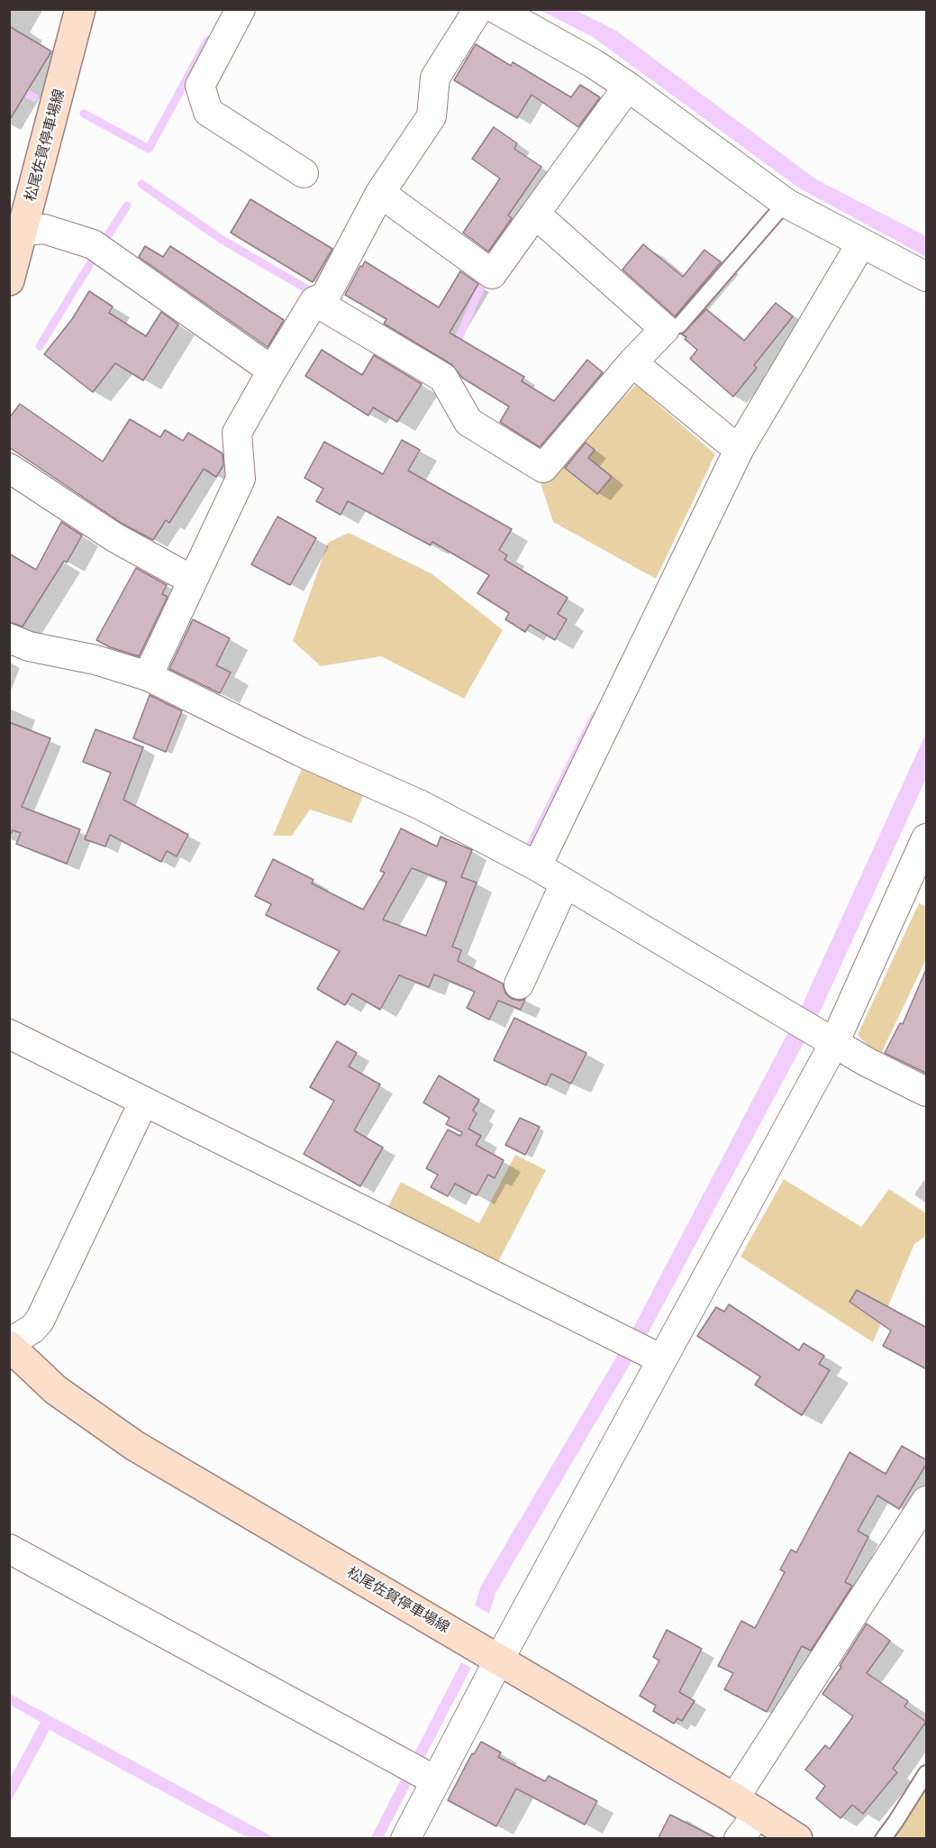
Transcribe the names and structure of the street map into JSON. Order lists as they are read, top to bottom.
{
  "streets": {
    "main road": ["松尾佐賀停車場線"]
  }
}
